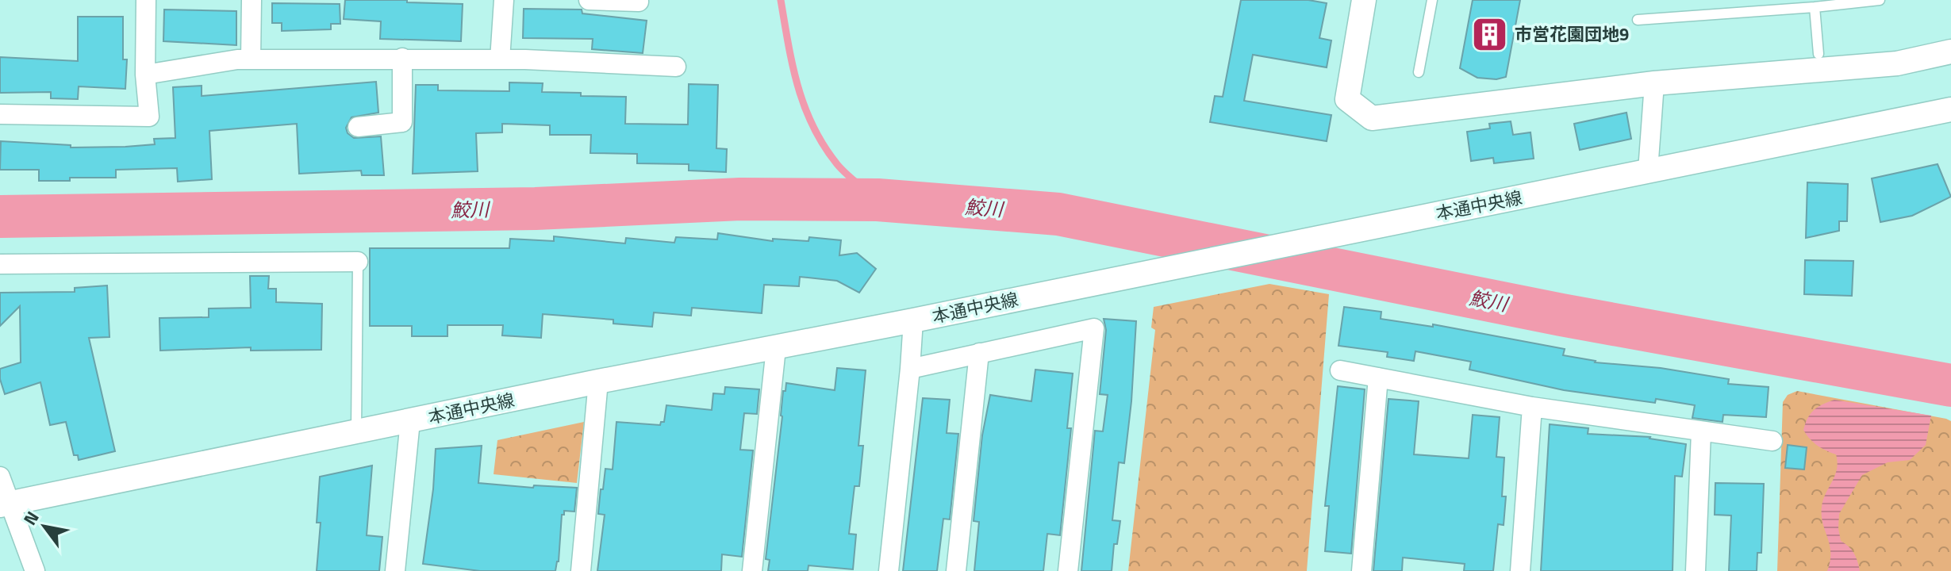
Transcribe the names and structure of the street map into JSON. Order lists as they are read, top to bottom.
{
  "streets": {
    "street": ["本通中央線"]
  },
  "water": ["鮫川"],
  "places": {
    "building": ["市営花園団地9"]
  },
  "north": "top left"
}
